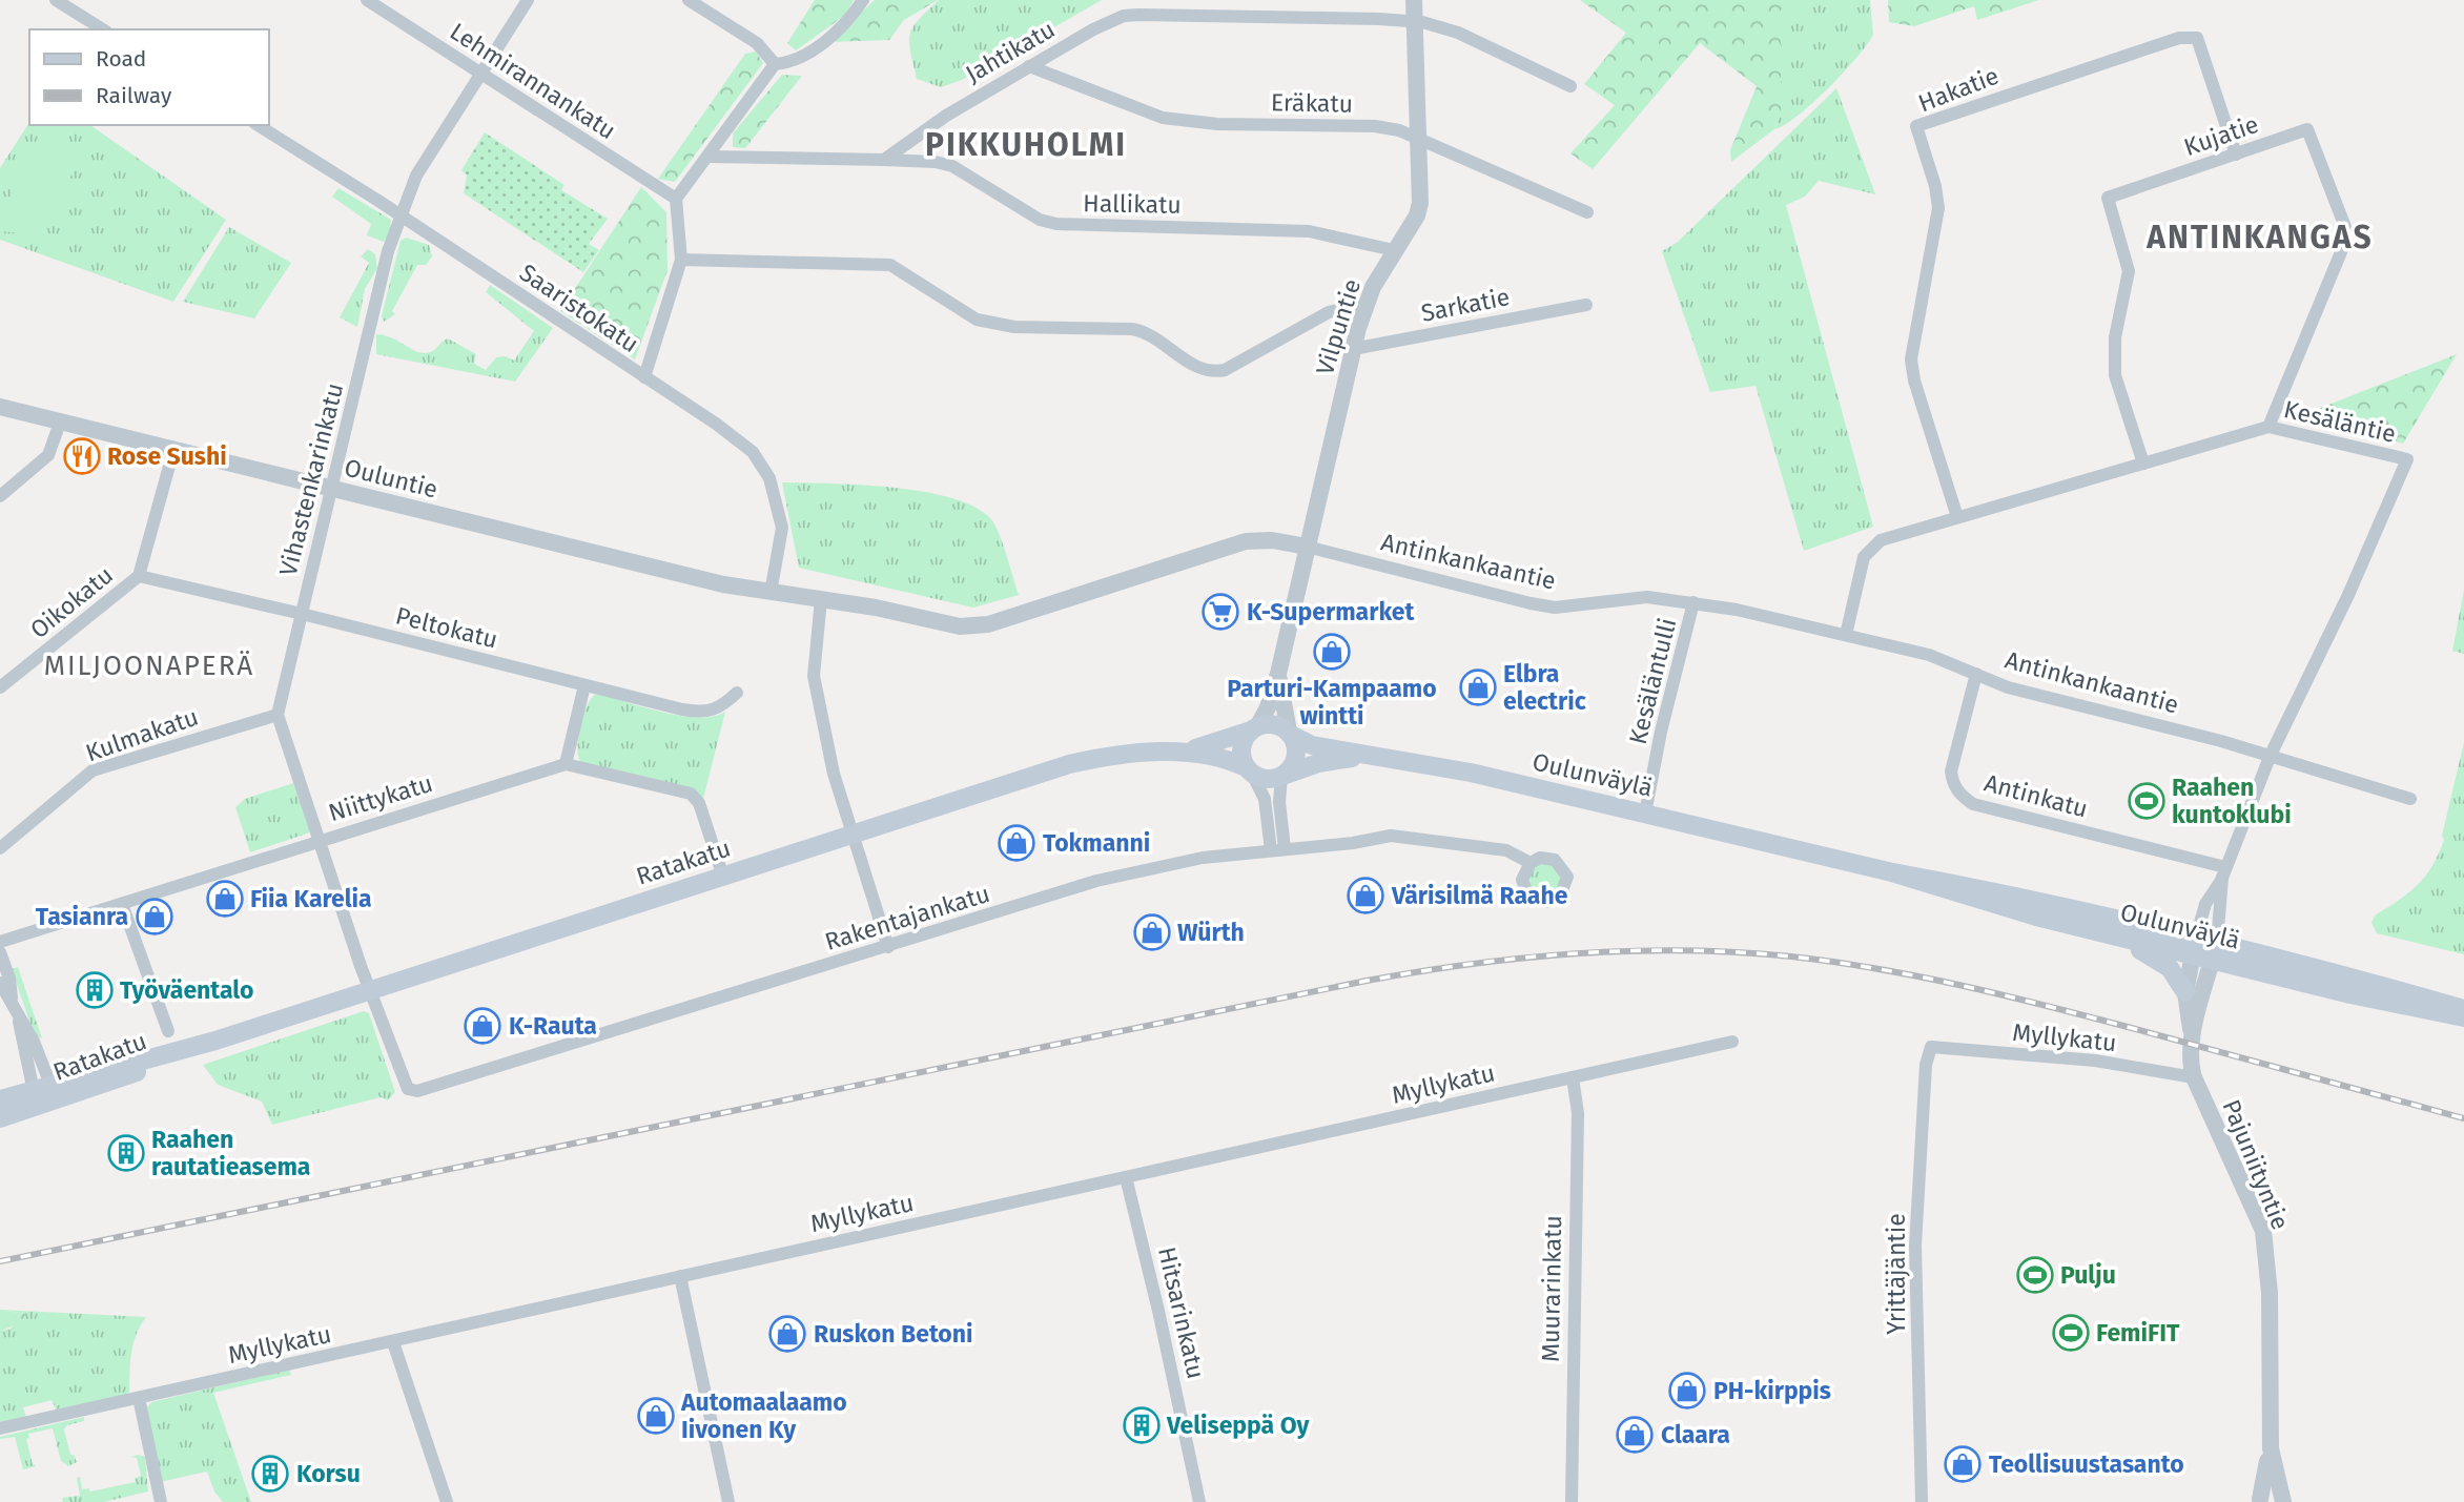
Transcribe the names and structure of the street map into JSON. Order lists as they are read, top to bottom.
{
  "streets": {
    "main road": ["Oulunväylä", "Ratakatu"],
    "street": [
      "Jahtikatu",
      "Lehmirannankatu",
      "Hakatie",
      "Eräkatu",
      "Kujatie",
      "Hallikatu",
      "Sarkatie",
      "Saaristokatu",
      "Vilpuntie",
      "Kesäläntie",
      "Ouluntie",
      "Vihastenkarinkatu",
      "Antinkankaantie",
      "Oikokatu",
      "Peltokatu",
      "Kesäläntulli",
      "Kulmakatu",
      "Antinkatu",
      "Niittykatu",
      "Rakentajankatu",
      "Myllykatu",
      "Pajuniityntie",
      "Yrittäjäntie",
      "Muurarinkatu",
      "Hitsarinkatu"
    ]
  },
  "crossings": [
    ["Jahtikatu", "Eräkatu"],
    ["Jahtikatu", "Hallikatu"],
    ["Jahtikatu", "Vilpuntie"],
    ["Lehmirannankatu", "Vihastenkarinkatu"],
    ["Hakatie", "Kujatie"],
    ["Hakatie", "Kesäläntie"],
    ["Eräkatu", "Vilpuntie"],
    ["Kujatie", "Kesäläntie"],
    ["Hallikatu", "Vilpuntie"],
    ["Sarkatie", "Vilpuntie"],
    ["Saaristokatu", "Ouluntie"],
    ["Saaristokatu", "Vihastenkarinkatu"],
    ["Saaristokatu", "Antinkankaantie"],
    ["Vilpuntie", "Antinkankaantie"],
    ["Vilpuntie", "Oulunväylä"],
    ["Vilpuntie", "Ratakatu"],
    ["Kesäläntie", "Antinkankaantie"],
    ["Kesäläntie", "Oulunväylä"],
    ["Kesäläntie", "Antinkatu"],
    ["Kesäläntie", "Pajuniityntie"],
    ["Ouluntie", "Vihastenkarinkatu"],
    ["Ouluntie", "Antinkankaantie"],
    ["Ouluntie", "Oikokatu"],
    ["Vihastenkarinkatu", "Peltokatu"],
    ["Vihastenkarinkatu", "Kulmakatu"],
    ["Antinkankaantie", "Kesäläntulli"],
    ["Antinkankaantie", "Antinkatu"],
    ["Oikokatu", "Peltokatu"],
    ["Kesäläntulli", "Oulunväylä"],
    ["Oulunväylä", "Ratakatu"],
    ["Oulunväylä", "Pajuniityntie"],
    ["Ratakatu", "Rakentajankatu"],
    ["Myllykatu", "Pajuniityntie"],
    ["Myllykatu", "Yrittäjäntie"],
    ["Myllykatu", "Muurarinkatu"],
    ["Myllykatu", "Hitsarinkatu"]
  ],
  "districts": ["PIKKUHOLMI", "ANTINKANGAS", "MILJOONAPERÄ"],
  "places": {
    "restaurant": ["Rose Sushi"],
    "supermarket": ["K-Supermarket"],
    "shop": [
      "Parturi-Kampaamo wintti",
      "Elbra electric",
      "Tokmanni",
      "Värisilmä Raahe",
      "Fiia Karelia",
      "Tasianra",
      "Würth",
      "K-Rauta",
      "Ruskon Betoni",
      "PH-kirppis",
      "Automaalaamo Iivonen Ky",
      "Claara",
      "Teollisuustasanto"
    ],
    "sports": ["Raahen kuntoklubi", "Pulju", "FemiFIT"],
    "building": [
      "Työväentalo",
      "Raahen rautatieasema",
      "Veliseppä Oy",
      "Korsu"
    ]
  },
  "legend": ["Road", "Railway"]
}
